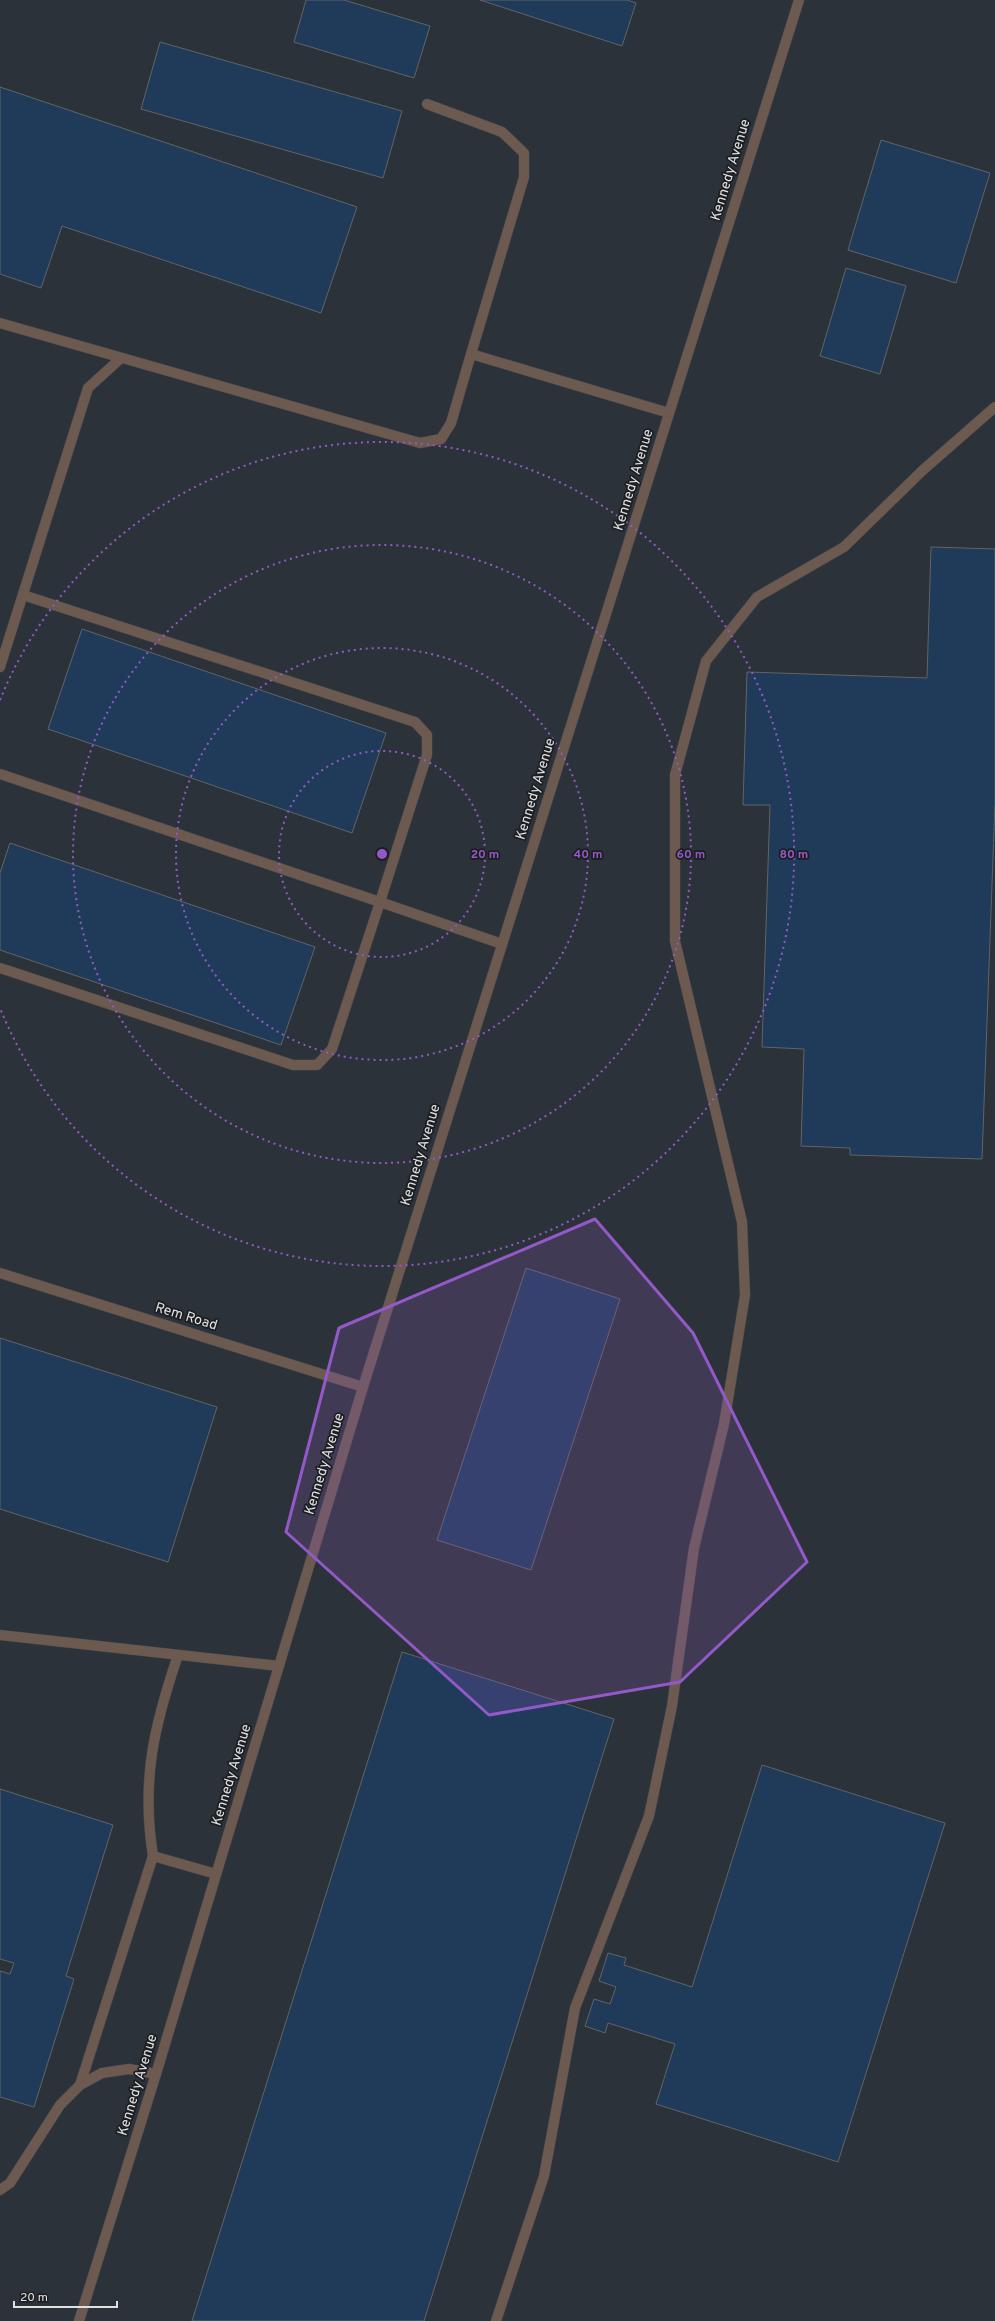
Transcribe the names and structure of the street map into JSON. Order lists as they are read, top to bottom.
{
  "streets": {
    "street": ["Kennedy Avenue", "Rem Road"]
  },
  "crossings": [
    ["Kennedy Avenue", "Rem Road"]
  ],
  "scale_bar": "20 m",
  "rings": [
    "20 m",
    "40 m",
    "60 m",
    "80 m"
  ]
}
